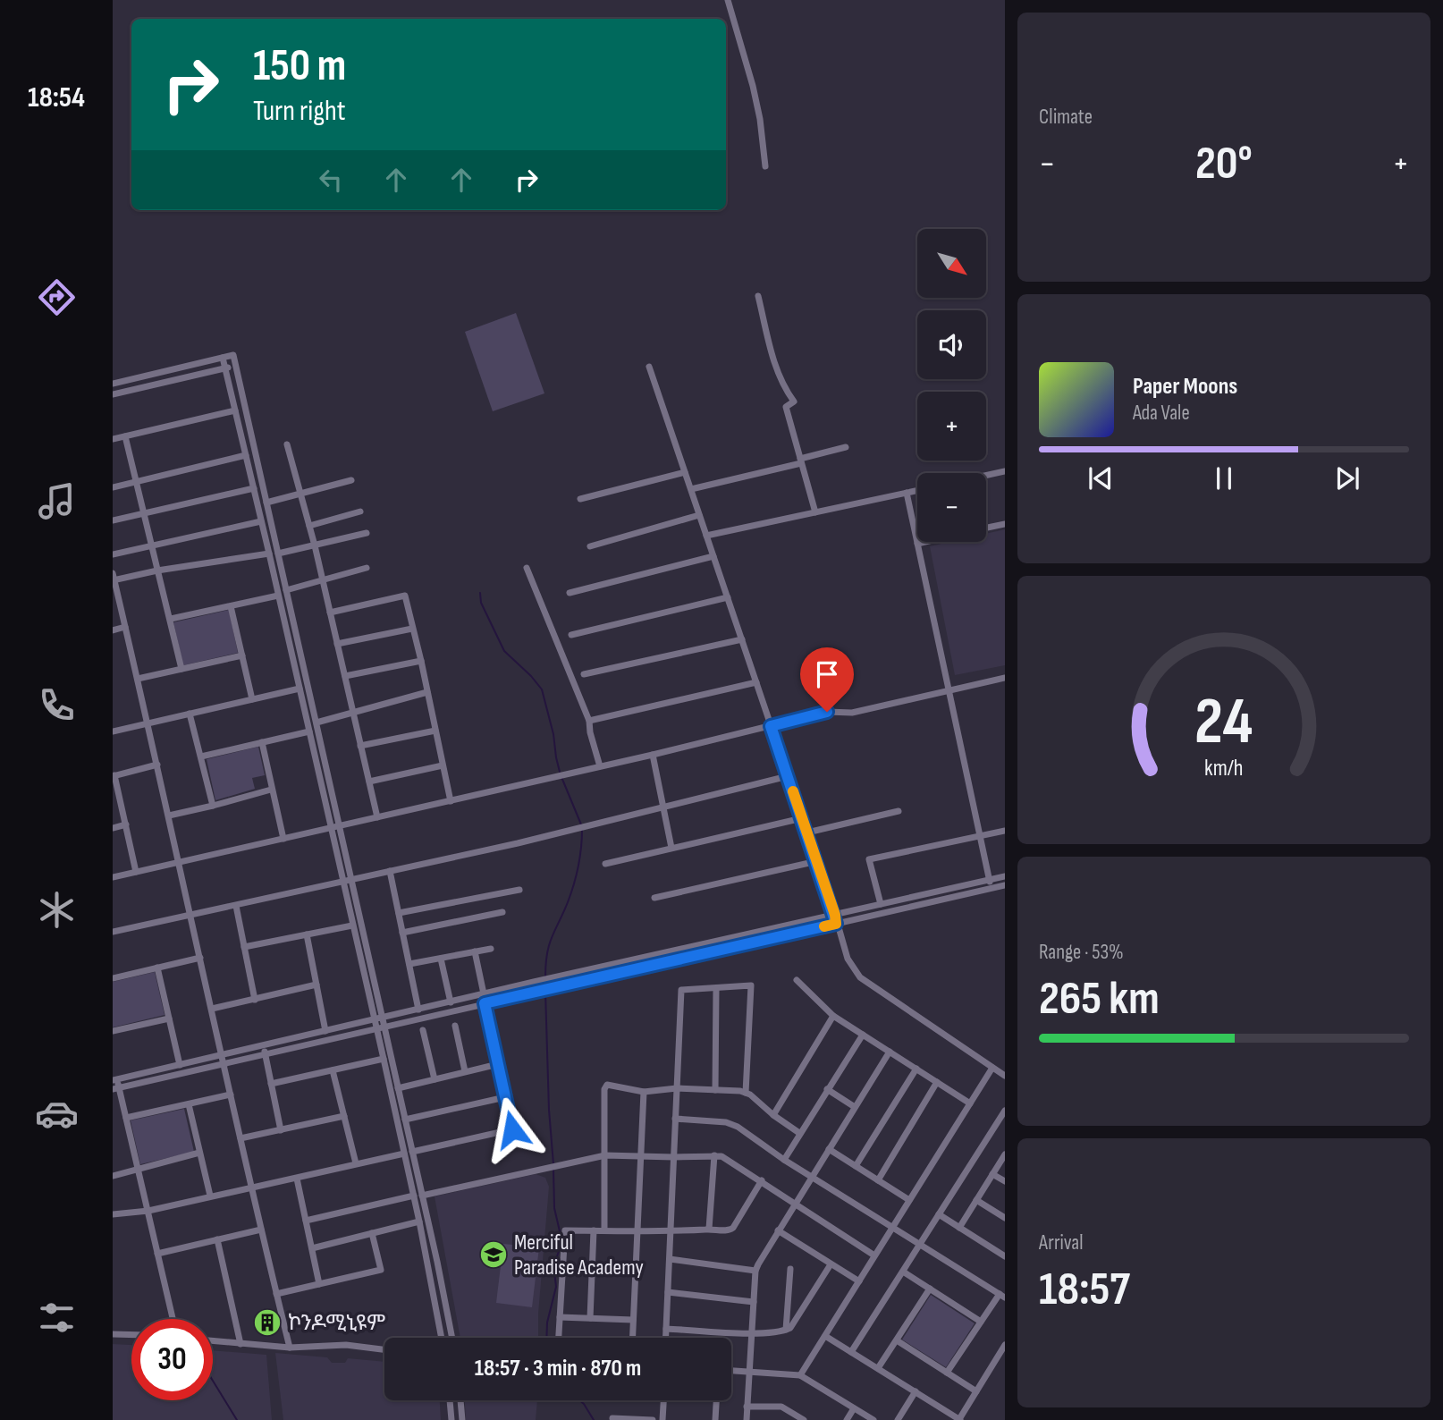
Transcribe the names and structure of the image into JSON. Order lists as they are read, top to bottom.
{
  "places": {
    "school or university": ["Merciful Paradise Academy"],
    "building": ["ኮንዶሚኒዩም"]
  },
  "north": "bottom right",
  "page": {
    "tabs": "18:54",
    "tile": [
      "Climate",
      ["Range · 53%", "265 km"],
      ["Arrival", "18:57"]
    ],
    "turn": ["150 m", "Turn right"],
    "heat": ["−", "20°", "+"],
    "map_buttons": ["+", "−"],
    "song": ["Paper Moons", "Ada Vale"],
    "limit": "30",
    "trip": "18:57 · 3 min · 870 m",
    "gauge": ["24", "km/h"]
  }
}
